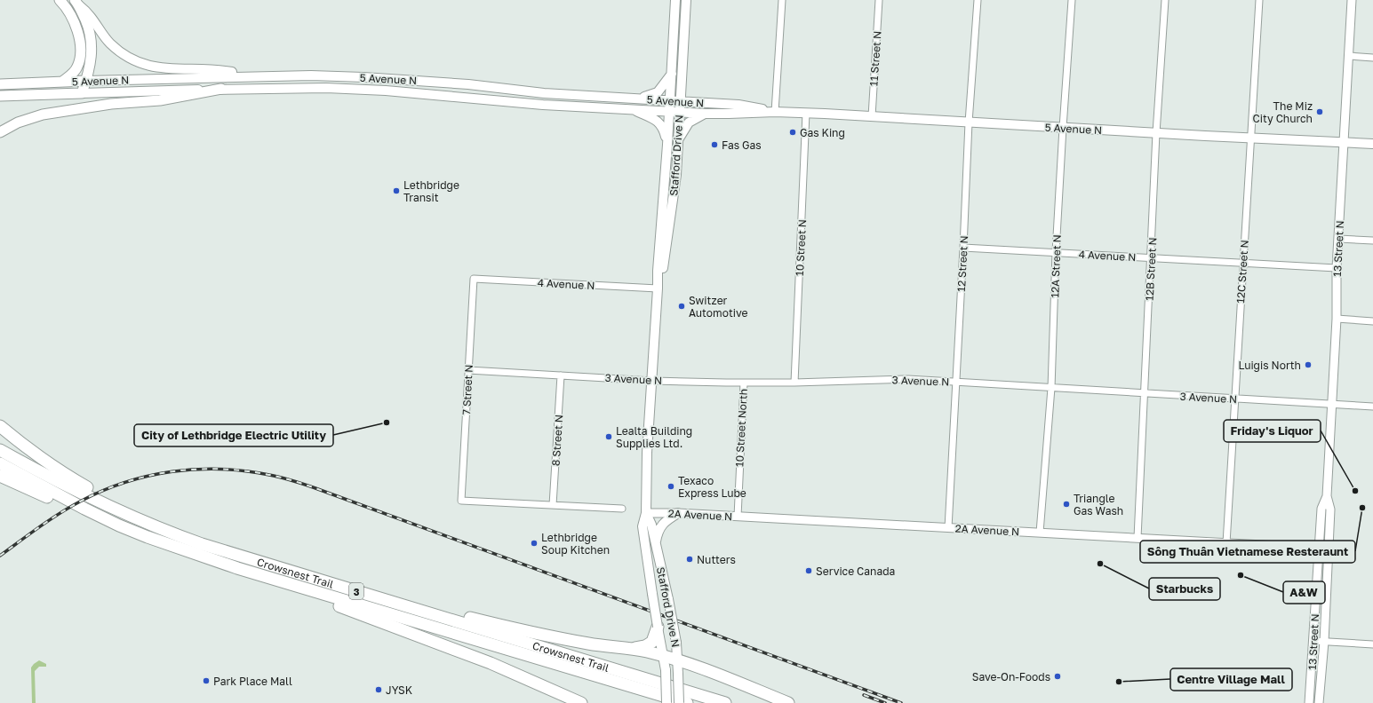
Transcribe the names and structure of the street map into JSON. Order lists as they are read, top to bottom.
{
  "streets": {
    "highway": ["Crowsnest Trail", "3"],
    "main road": ["5 Avenue N", "Stafford Drive N"],
    "street": [
      "11 Street N",
      "10 Street N",
      "13 Street N",
      "4 Avenue N",
      "12 Street N",
      "12A Street N",
      "12B Street N",
      "12C Street N",
      "3 Avenue N",
      "7 Street N",
      "10 Street North",
      "8 Street N",
      "2A Avenue N"
    ]
  },
  "crossings": [
    ["11 Street N", "5 Avenue N"],
    ["5 Avenue N", "Stafford Drive N"],
    ["5 Avenue N", "10 Street N"],
    ["5 Avenue N", "13 Street N"],
    ["5 Avenue N", "12 Street N"],
    ["5 Avenue N", "12A Street N"],
    ["5 Avenue N", "12B Street N"],
    ["5 Avenue N", "12C Street N"],
    ["Stafford Drive N", "4 Avenue N"],
    ["Stafford Drive N", "3 Avenue N"],
    ["Stafford Drive N", "2A Avenue N"],
    ["10 Street N", "3 Avenue N"],
    ["13 Street N", "4 Avenue N"],
    ["13 Street N", "3 Avenue N"],
    ["13 Street N", "2A Avenue N"],
    ["4 Avenue N", "12 Street N"],
    ["4 Avenue N", "12A Street N"],
    ["4 Avenue N", "12B Street N"],
    ["4 Avenue N", "12C Street N"],
    ["4 Avenue N", "7 Street N"],
    ["12 Street N", "3 Avenue N"],
    ["12 Street N", "2A Avenue N"],
    ["12A Street N", "3 Avenue N"],
    ["12A Street N", "2A Avenue N"],
    ["12B Street N", "3 Avenue N"],
    ["12B Street N", "2A Avenue N"],
    ["12C Street N", "3 Avenue N"],
    ["12C Street N", "2A Avenue N"],
    ["3 Avenue N", "7 Street N"],
    ["3 Avenue N", "10 Street North"],
    ["3 Avenue N", "8 Street N"],
    ["7 Street N", "8 Street N"],
    ["10 Street North", "2A Avenue N"]
  ],
  "places": [
    "The Miz City Church",
    "Gas King",
    "Fas Gas",
    "Lethbridge Transit",
    "Switzer Automotive",
    "Luigis North",
    "City of Lethbridge Electric Utility",
    "Lealta Building Supplies Ltd.",
    "Texaco Express Lube",
    "Friday's Liquor",
    "Triangle Gas Wash",
    "Sông Thuân Vietnamese Resteraunt",
    "Lethbridge Soup Kitchen",
    "Nutters",
    "Starbucks",
    "Service Canada",
    "A&W",
    "Save-On-Foods",
    "Park Place Mall",
    "Centre Village Mall",
    "JYSK"
  ]
}
